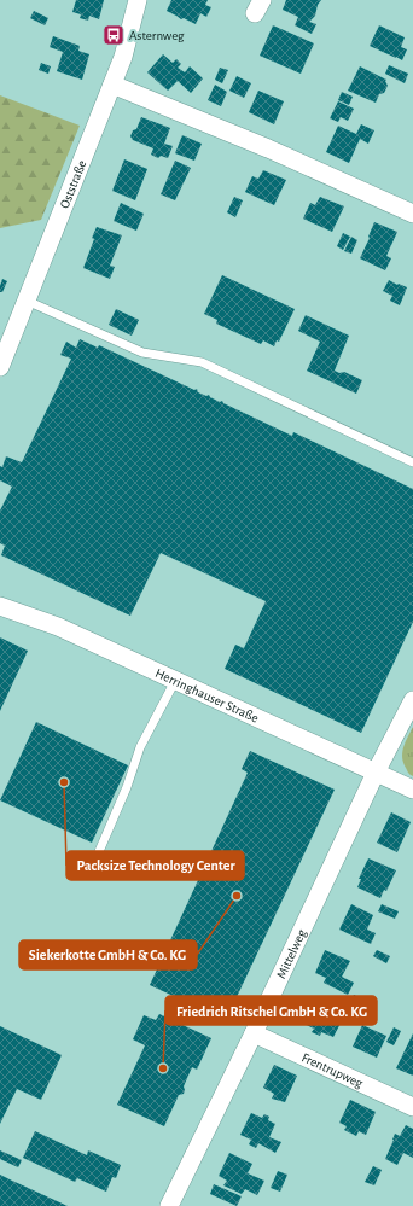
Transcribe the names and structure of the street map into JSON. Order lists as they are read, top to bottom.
{
  "streets": {
    "street": [
      "Oststraße",
      "Herringhauser Straße",
      "Mittelweg",
      "Frentrupweg"
    ]
  },
  "crossings": [
    ["Herringhauser Straße", "Mittelweg"],
    ["Mittelweg", "Frentrupweg"]
  ],
  "places": {
    "bus stop": ["Asternweg"],
    "other": ["Packsize Technology Center", "Siekerkotte GmbH & Co. KG", "Friedrich Ritschel GmbH & Co. KG"]
  }
}
